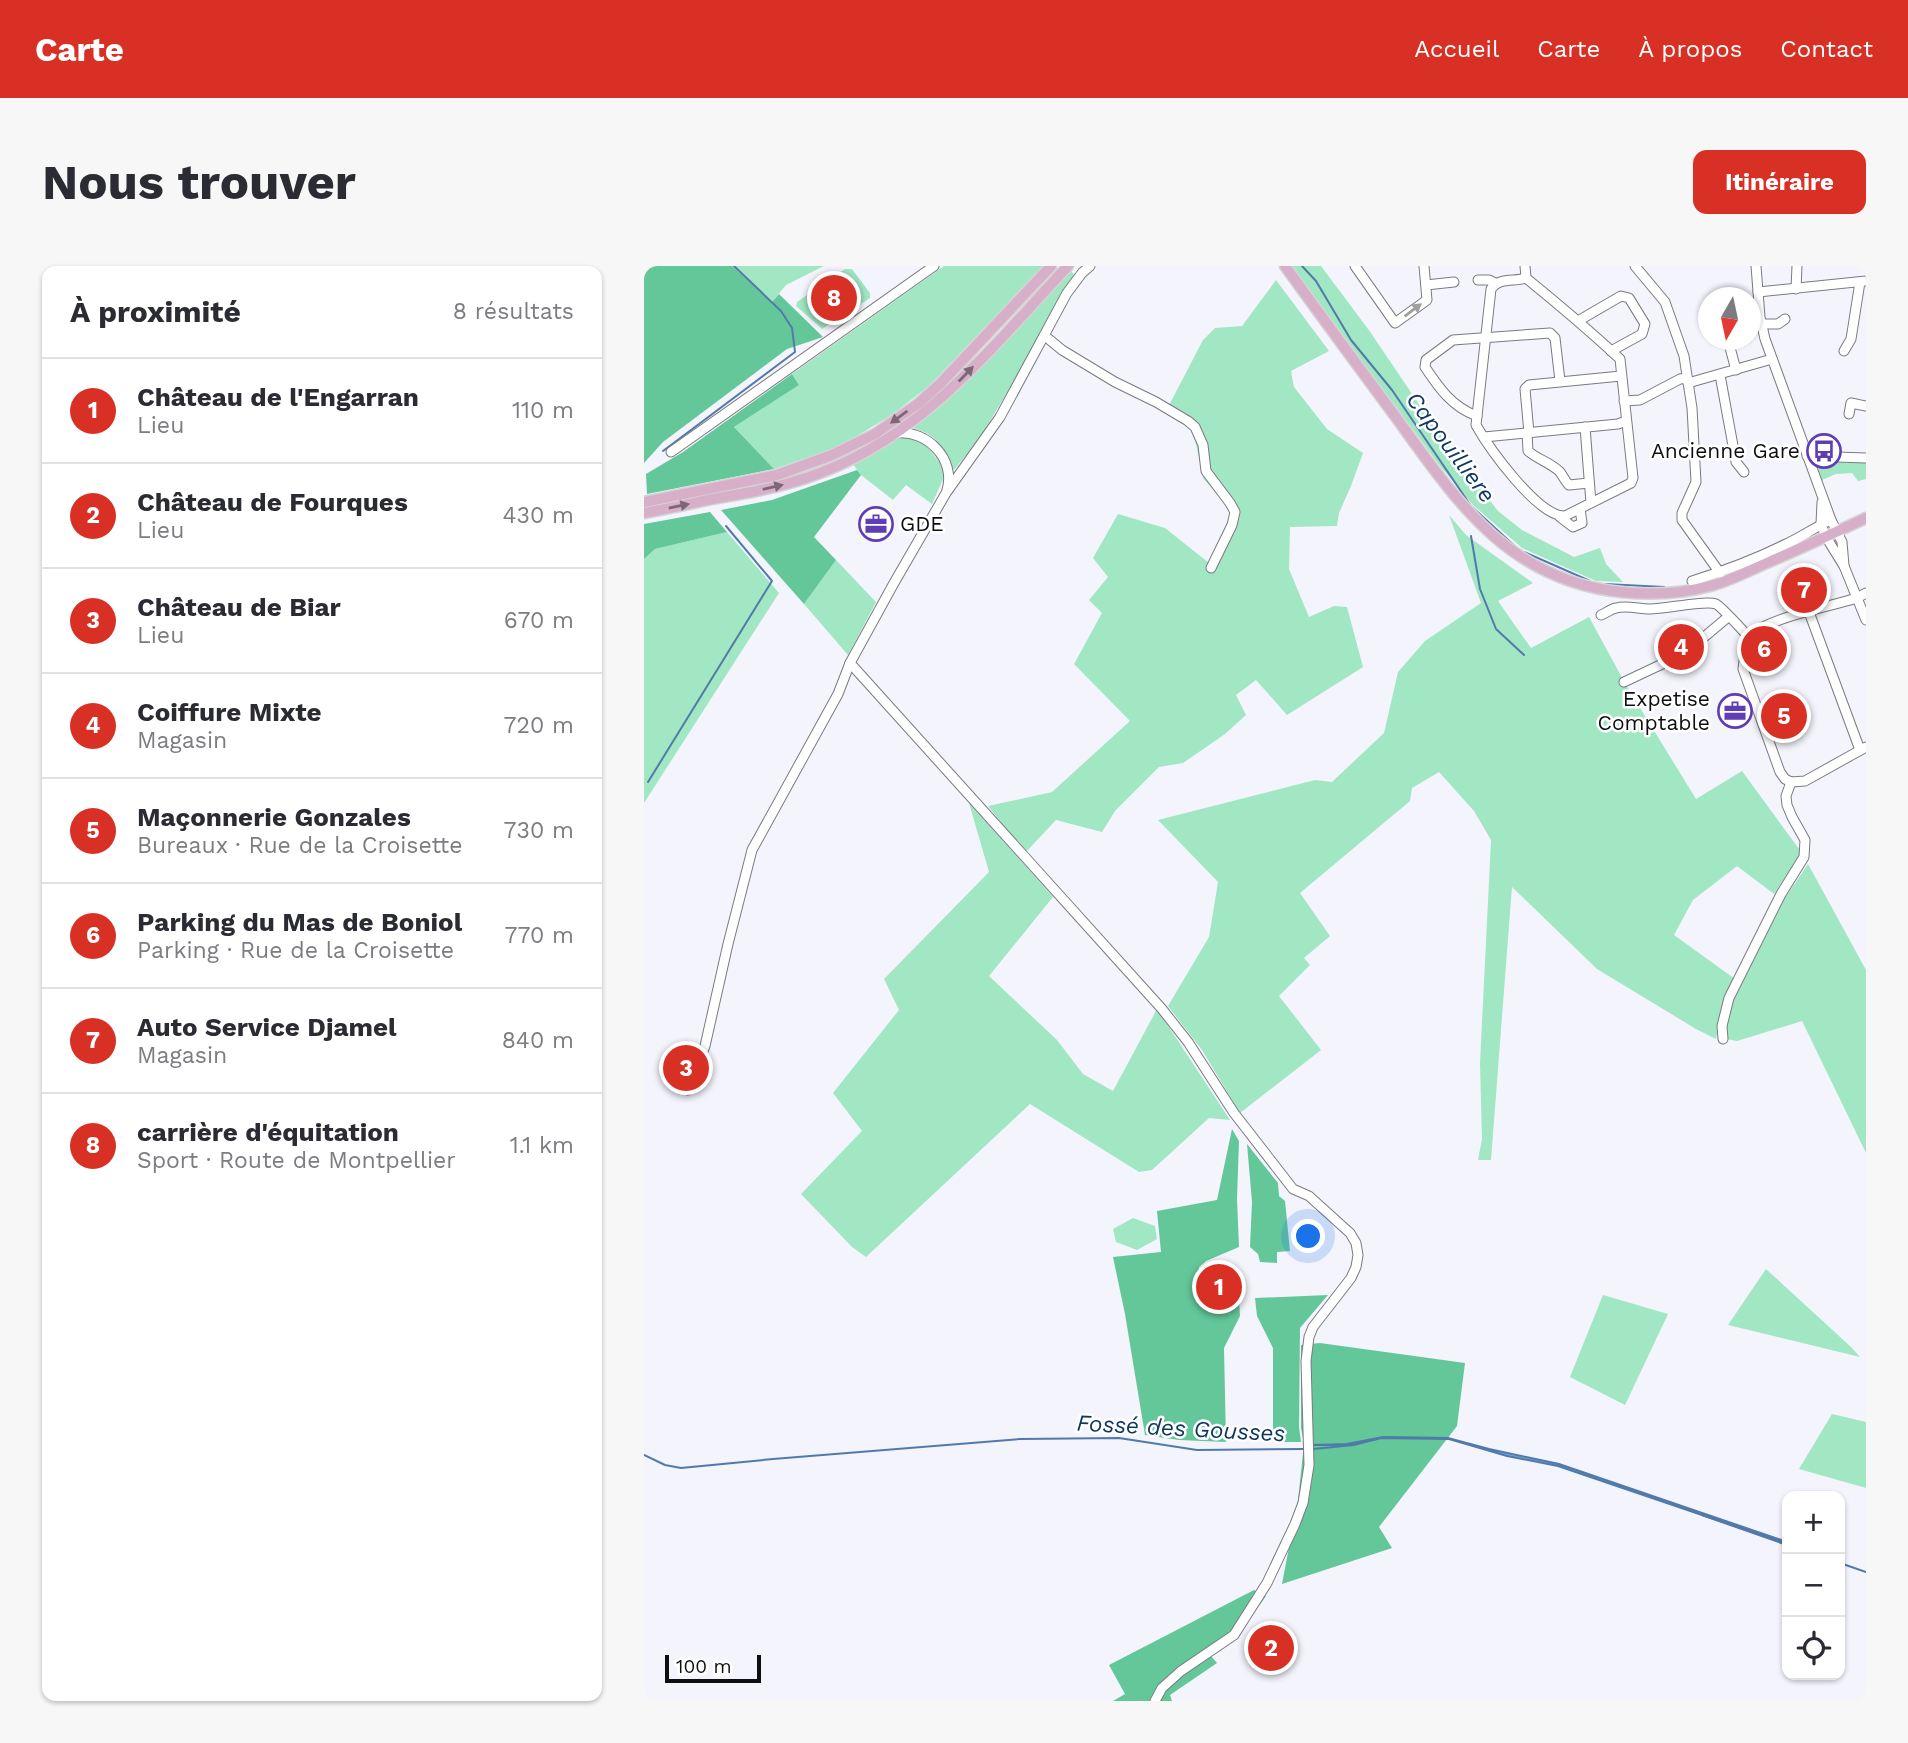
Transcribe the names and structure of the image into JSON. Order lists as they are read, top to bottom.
{
  "water": ["Capouilliere", "Fossé des Gousses"],
  "places": {
    "bus stop": ["Ancienne Gare"],
    "office": ["GDE", "Expetise Comptable"]
  },
  "scale_bar": "100 m",
  "north": "bottom",
  "page": {
    "header": "Carte",
    "nav": [
      "Accueil",
      "Carte",
      "À propos",
      "Contact"
    ],
    "buttons": "Itinéraire",
    "title": "Nous trouver",
    "heading": ["À proximité", "8 résultats"],
    "pins": [
      "8",
      "7",
      "4",
      "6",
      "5",
      "3",
      "1",
      "2"
    ],
    "list": [
      {
        "mark": "1",
        "name": "Château de l'Engarran",
        "note": "Lieu",
        "value": "110 m"
      },
      {
        "mark": "2",
        "name": "Château de Fourques",
        "note": "Lieu",
        "value": "430 m"
      },
      {
        "mark": "3",
        "name": "Château de Biar",
        "note": "Lieu",
        "value": "670 m"
      },
      {
        "mark": "4",
        "name": "Coiffure Mixte",
        "note": "Magasin",
        "value": "720 m"
      },
      {
        "mark": "5",
        "name": "Maçonnerie Gonzales",
        "note": "Bureaux · Rue de la Croisette",
        "value": "730 m"
      },
      {
        "mark": "6",
        "name": "Parking du Mas de Boniol",
        "note": "Parking · Rue de la Croisette",
        "value": "770 m"
      },
      {
        "mark": "7",
        "name": "Auto Service Djamel",
        "note": "Magasin",
        "value": "840 m"
      },
      {
        "mark": "8",
        "name": "carrière d'équitation",
        "note": "Sport · Route de Montpellier",
        "value": "1.1 km"
      }
    ],
    "map_buttons": ["+", "−"],
    "scale": "100 m"
  }
}
